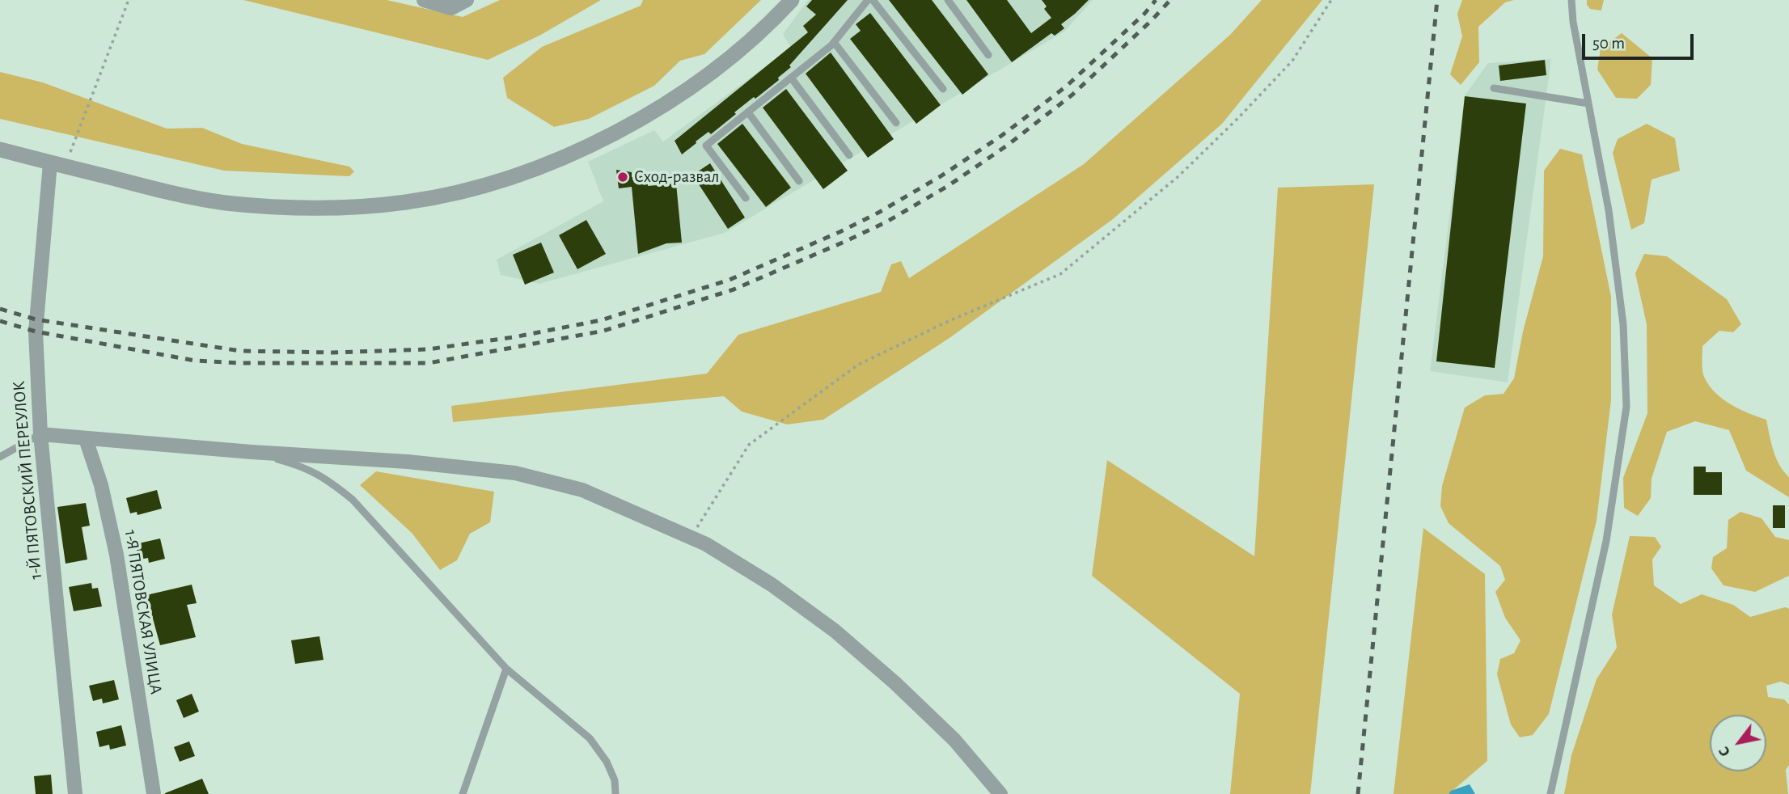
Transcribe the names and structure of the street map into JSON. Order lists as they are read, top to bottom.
{
  "streets": {
    "street": ["1-Й ПЯТОВСКИЙ ПЕРЕУЛОК", "1-Я ПЯТОВСКАЯ УЛИЦА"]
  },
  "places": ["Сход-развал"],
  "scale_bar": "50 m",
  "north": "bottom left"
}
